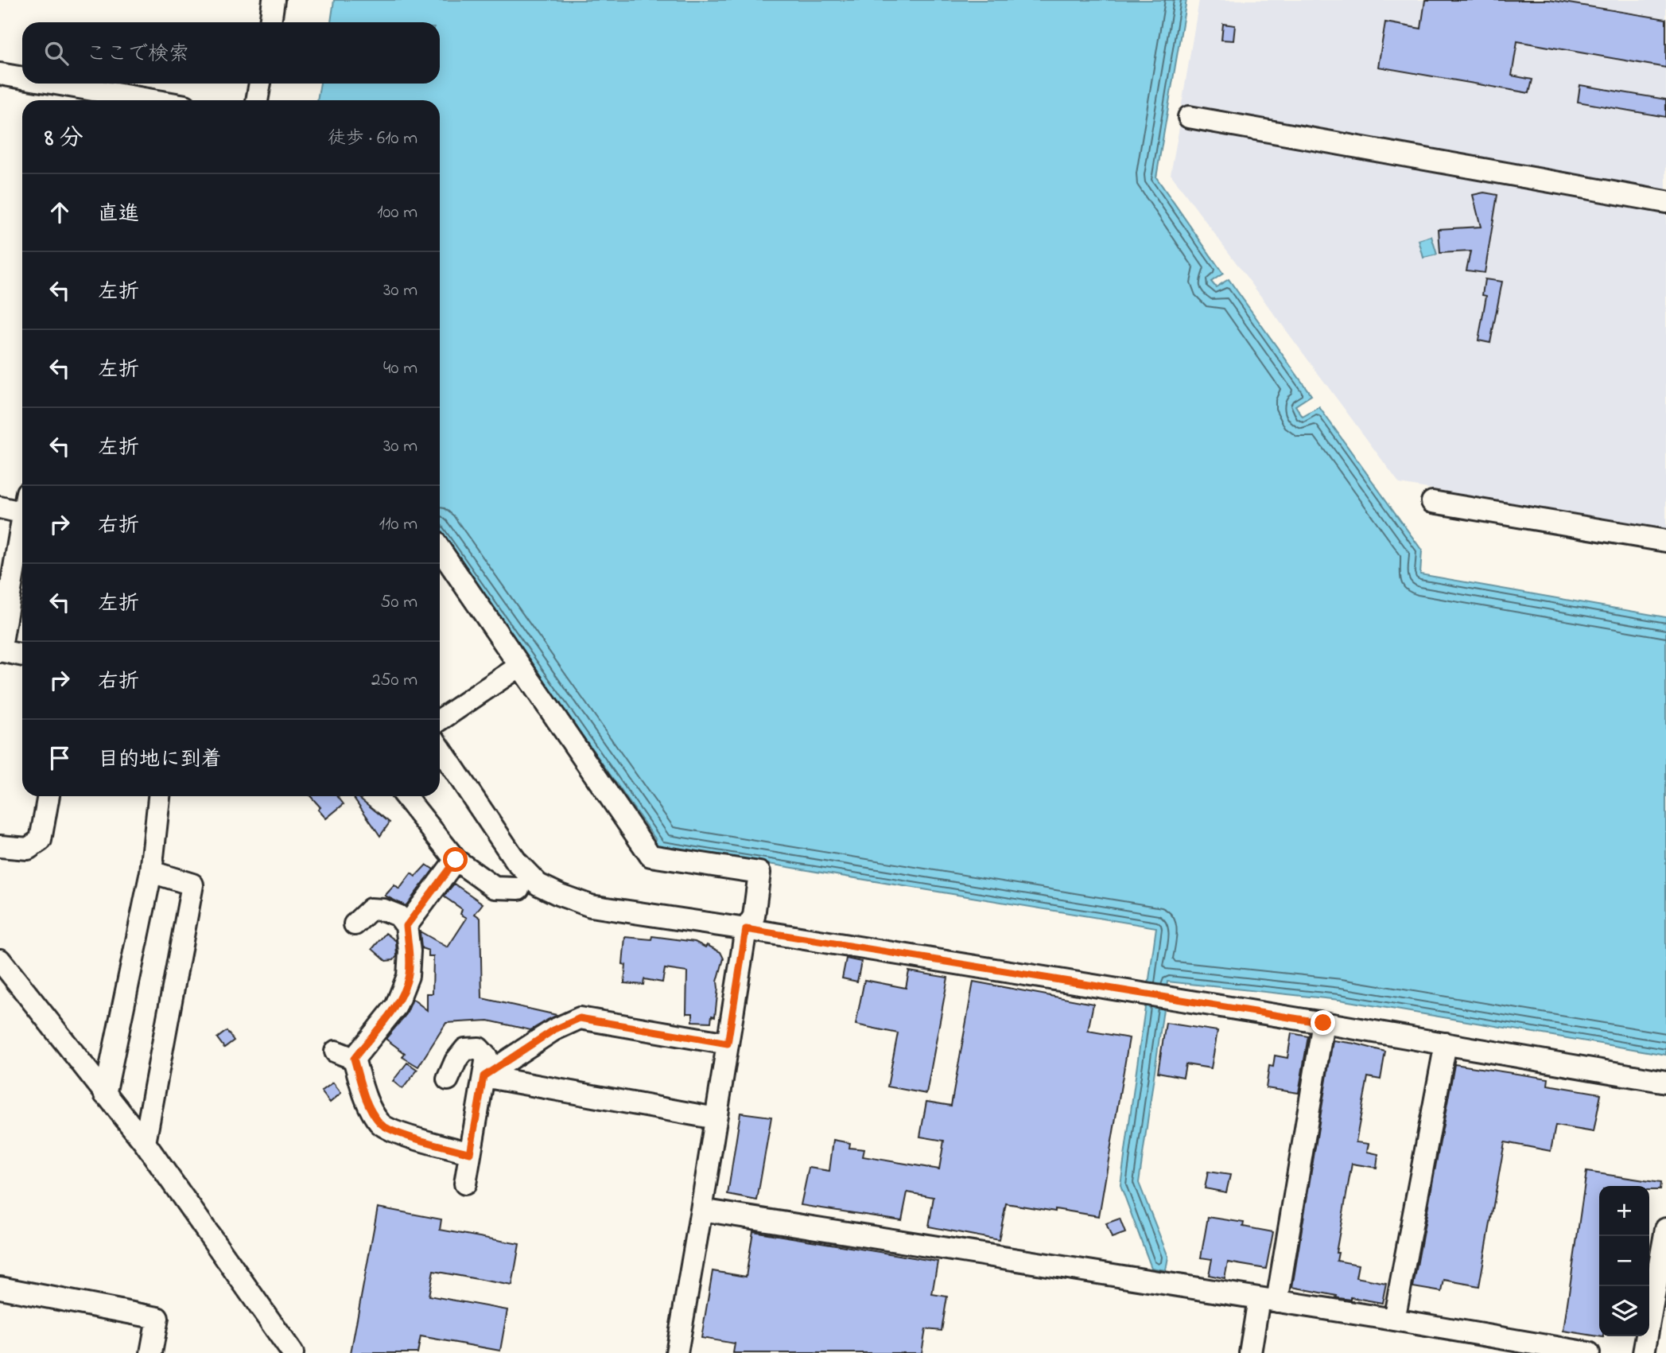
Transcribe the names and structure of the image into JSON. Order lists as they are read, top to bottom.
{
  "page": {
    "search": "ここで検索",
    "heading": ["8 分", "徒歩 · 610 m"],
    "list": [
      ["直進", "100 m"],
      ["左折", "30 m"],
      ["左折", "40 m"],
      ["左折", "30 m"],
      ["右折", "110 m"],
      ["左折", "50 m"],
      ["右折", "250 m"],
      "目的地に到着"
    ],
    "map_buttons": ["+", "−"]
  }
}
